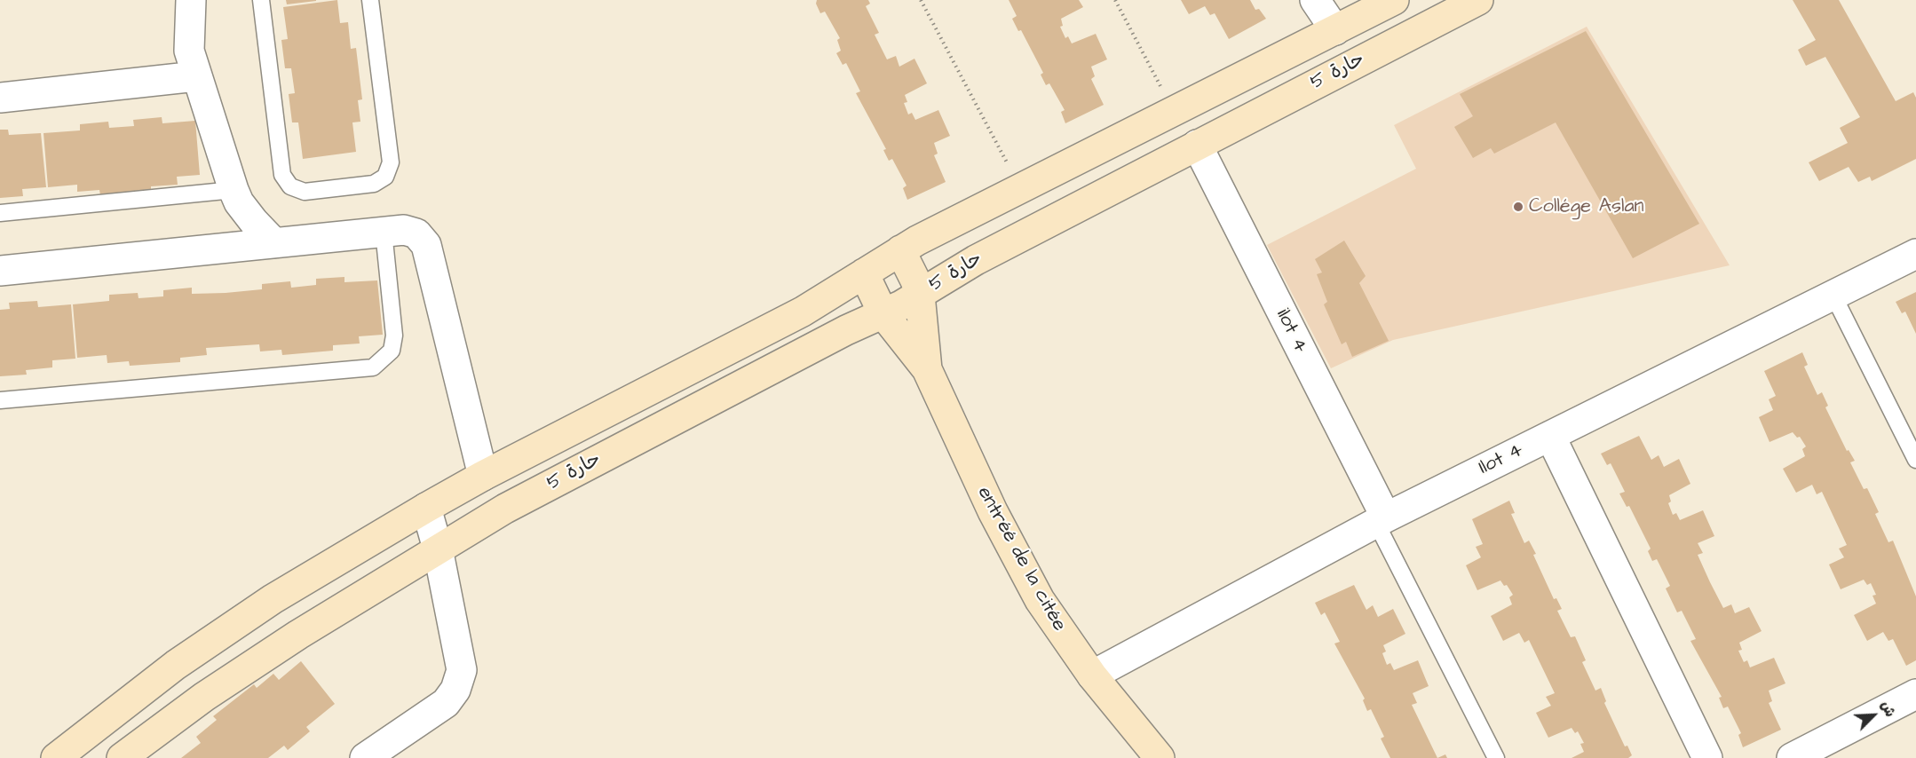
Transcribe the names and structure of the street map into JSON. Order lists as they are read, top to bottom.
{
  "streets": {
    "street": [
      "حارة 5",
      "ilot 4",
      "Ilot 4",
      "entréé de la citée"
    ]
  },
  "crossings": [
    ["حارة 5", "ilot 4"],
    ["حارة 5", "entréé de la citée"],
    ["ilot 4", "Ilot 4"],
    ["Ilot 4", "entréé de la citée"]
  ],
  "places": ["Collége Aslan"],
  "north": "top right"
}
